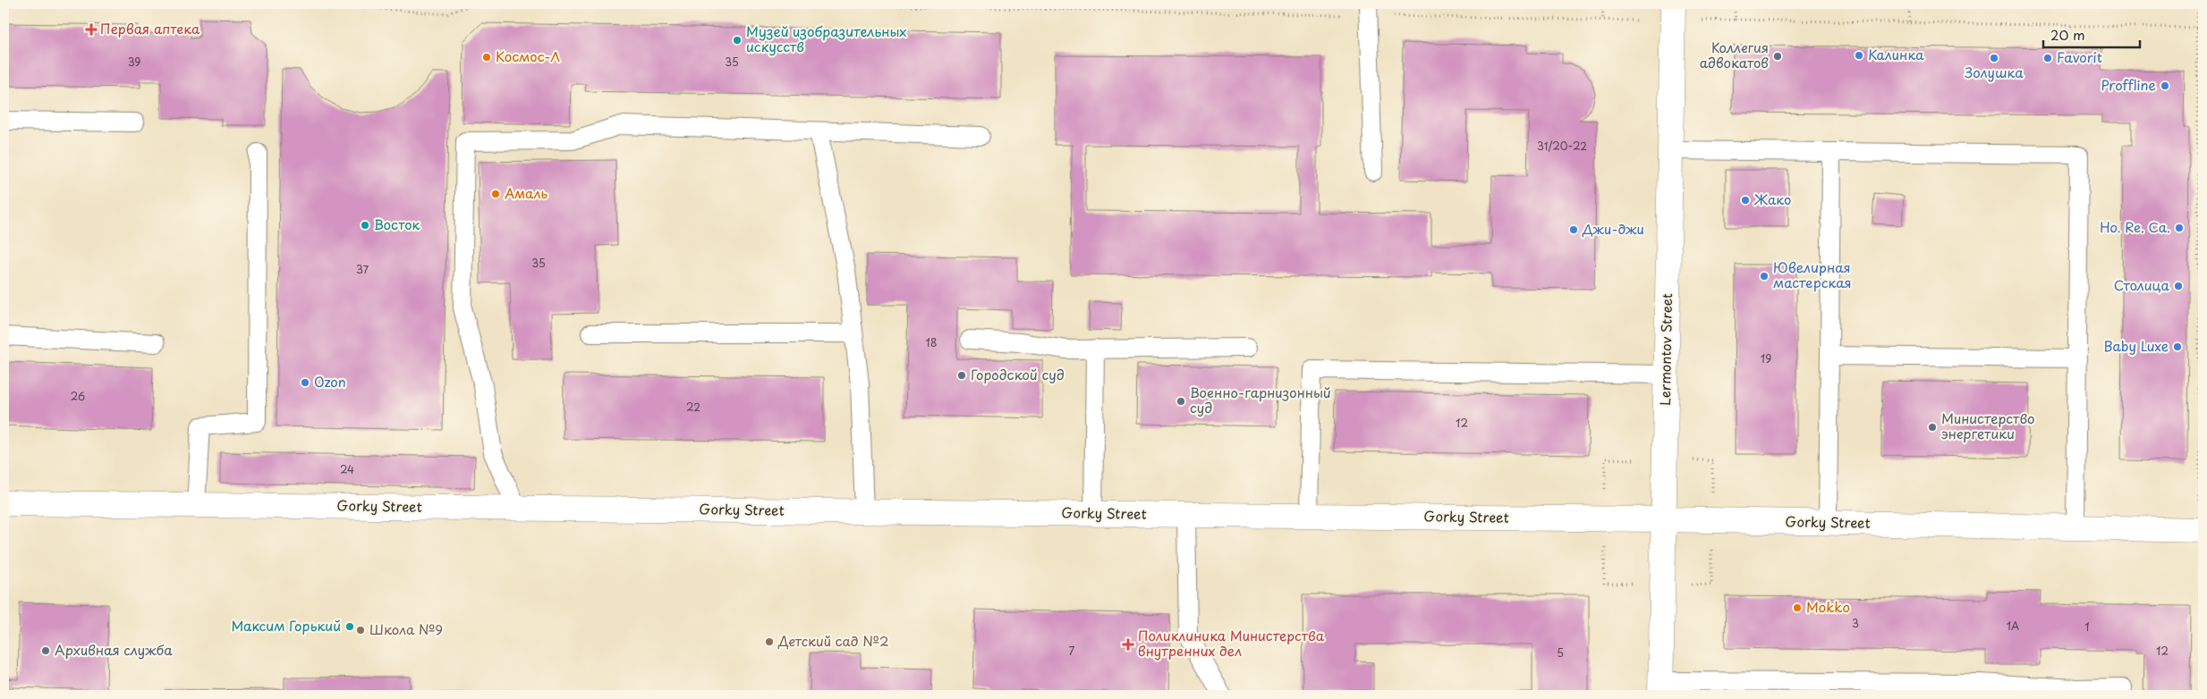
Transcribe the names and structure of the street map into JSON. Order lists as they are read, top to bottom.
{
  "streets": {
    "street": ["Lermontov Street", "Gorky Street"]
  },
  "crossings": [
    ["Lermontov Street", "Gorky Street"]
  ],
  "places": {
    "health": ["Первая аптека", "Поликлиника Министерства внутренних дел"],
    "other": [
      "Музей изобразительных искусств",
      "Калинка",
      "Коллегия адвокатов",
      "Космос-Л",
      "Золушка",
      "Favorit",
      "Proffline",
      "Амаль",
      "Жако",
      "Восток",
      "Ho. Re. Ca.",
      "Джи-джи",
      "Ювелирная мастерская",
      "Столица",
      "Baby Luxe",
      "Городской суд",
      "Ozon",
      "Военно-гарнизонный суд",
      "Министерство энергетики",
      "Mokko",
      "Максим Горький",
      "Школа №9",
      "Детский сад №2",
      "Архивная служба"
    ]
  },
  "house_numbers": [
    "39",
    "35",
    "31/20-22",
    "35",
    "37",
    "18",
    "19",
    "26",
    "22",
    "12",
    "24",
    "3",
    "1А",
    "1",
    "7",
    "12",
    "5"
  ],
  "scale_bar": "20 m"
}
